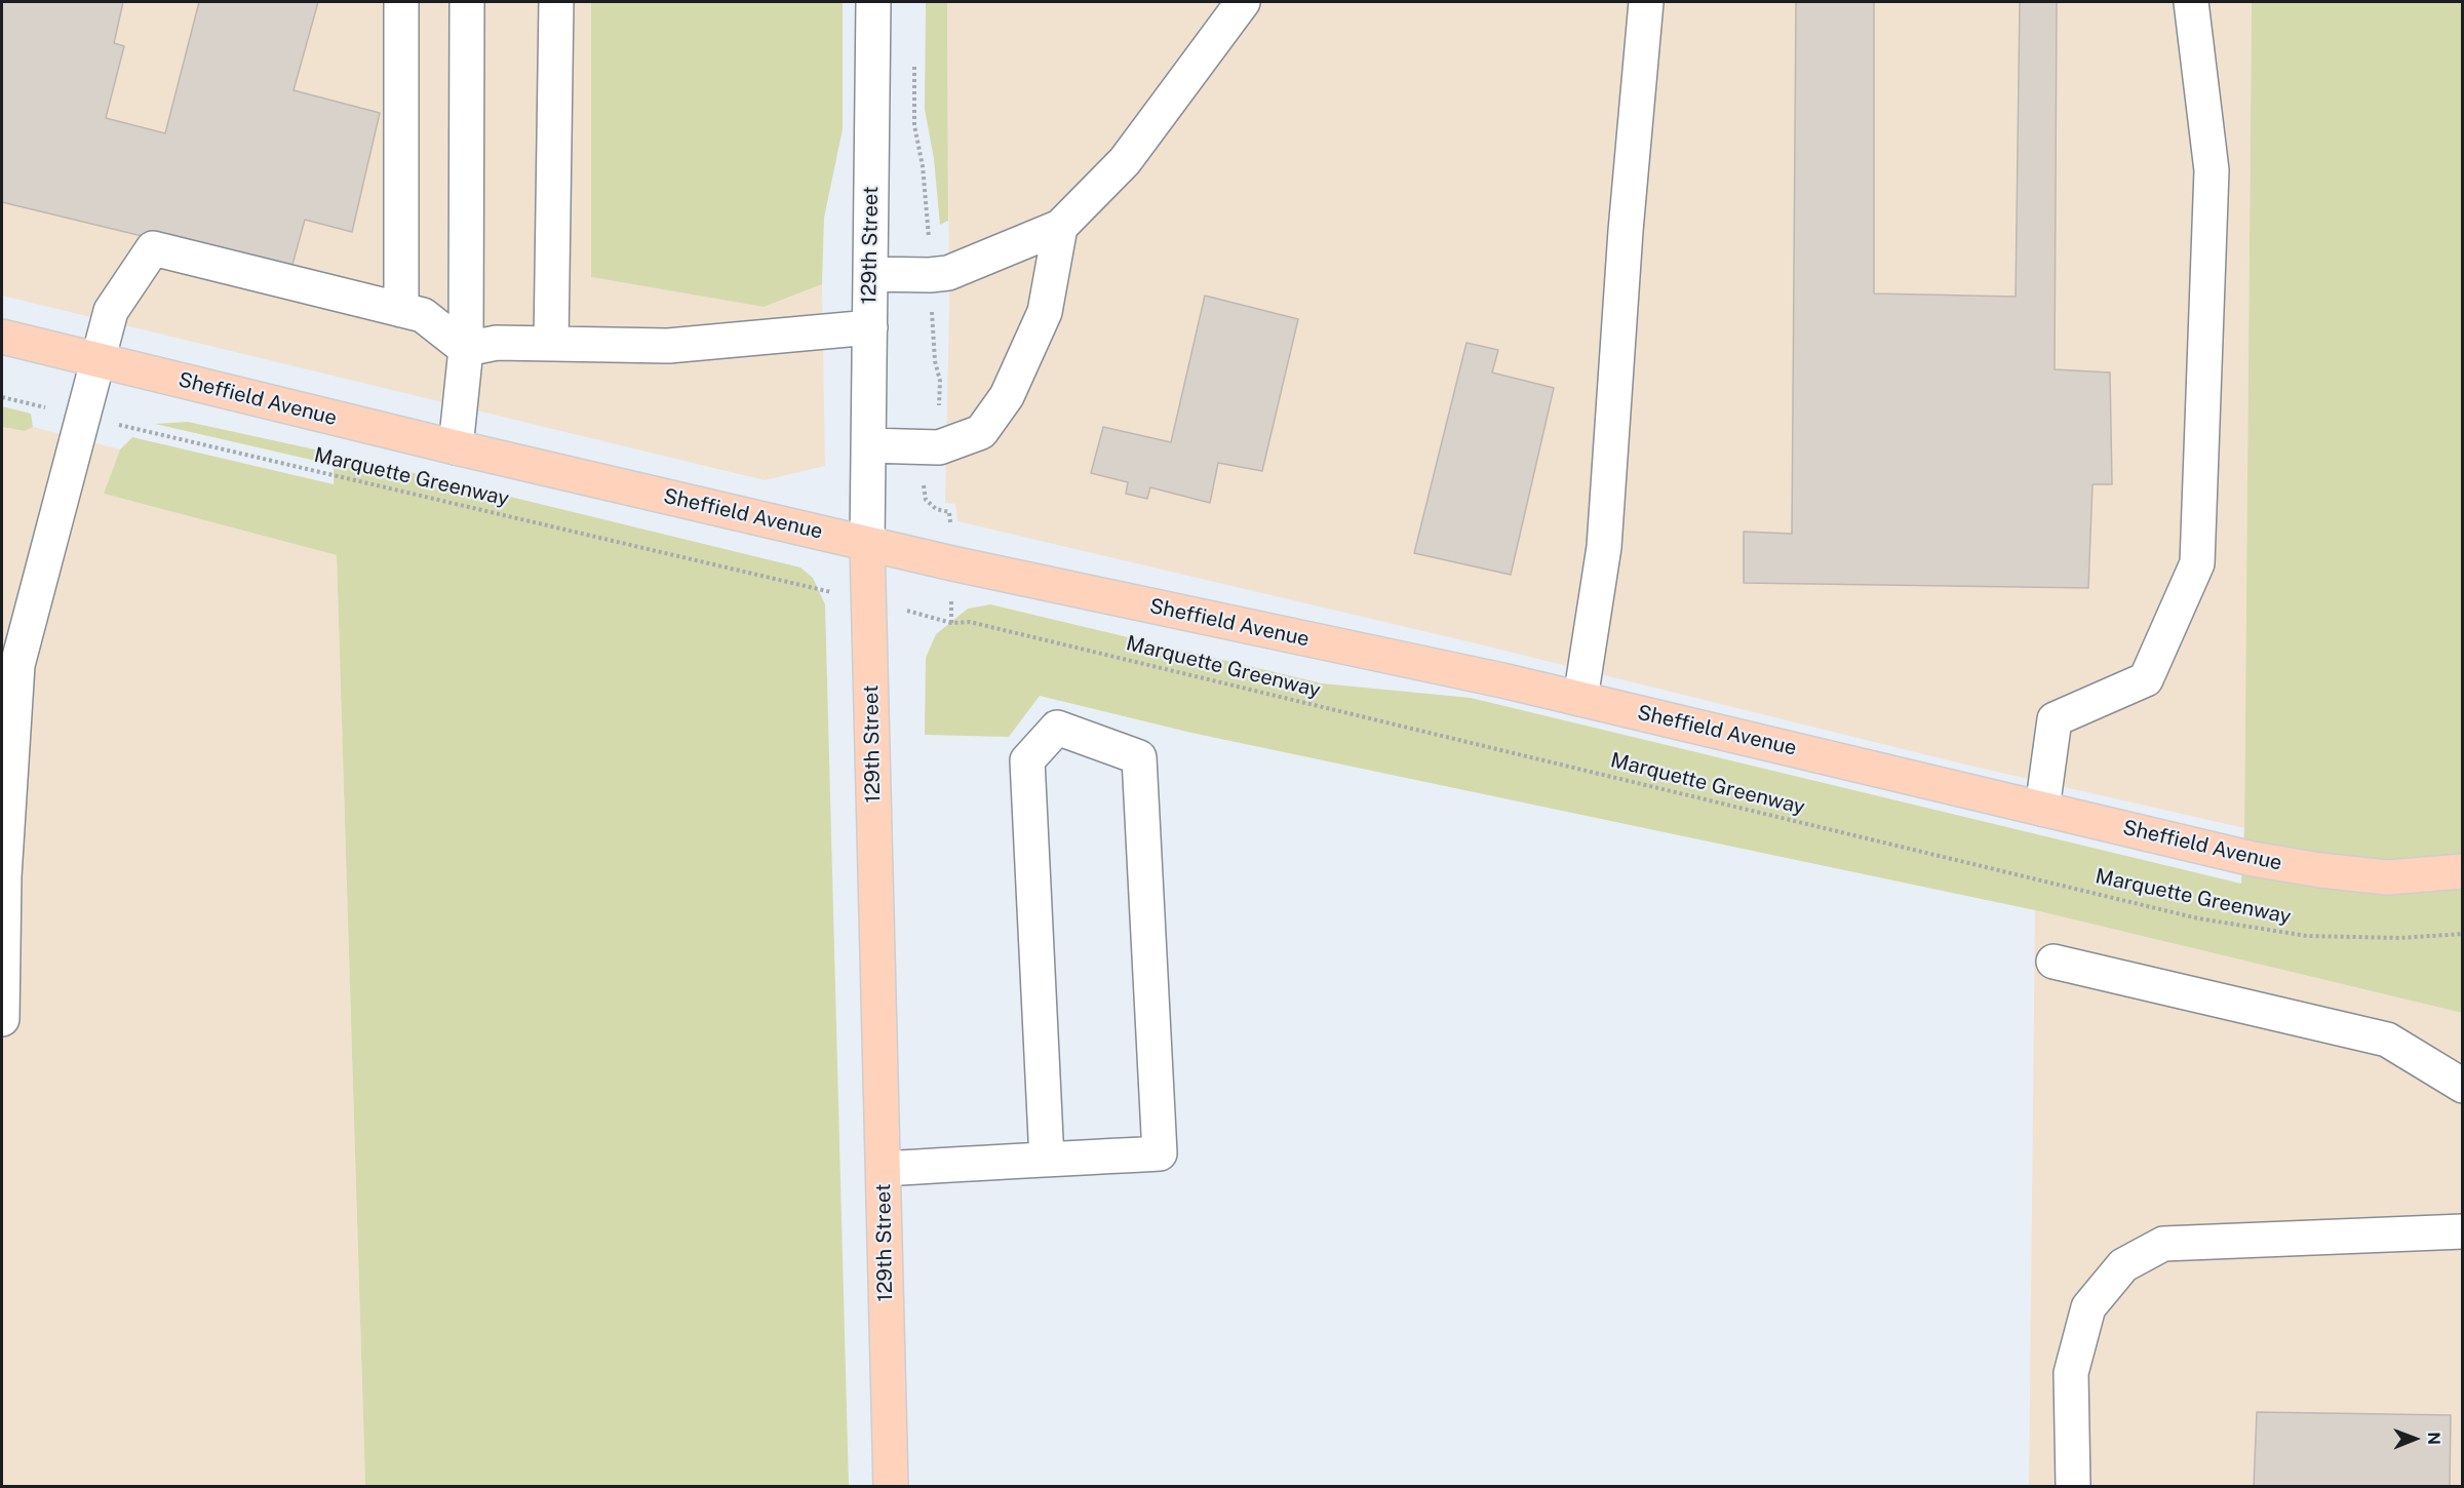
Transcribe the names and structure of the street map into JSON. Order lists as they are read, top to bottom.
{
  "streets": {
    "main road": ["129th Street", "Sheffield Avenue"],
    "path": ["Marquette Greenway"]
  },
  "crossings": [
    ["129th Street", "Sheffield Avenue"]
  ],
  "north": "right"
}
